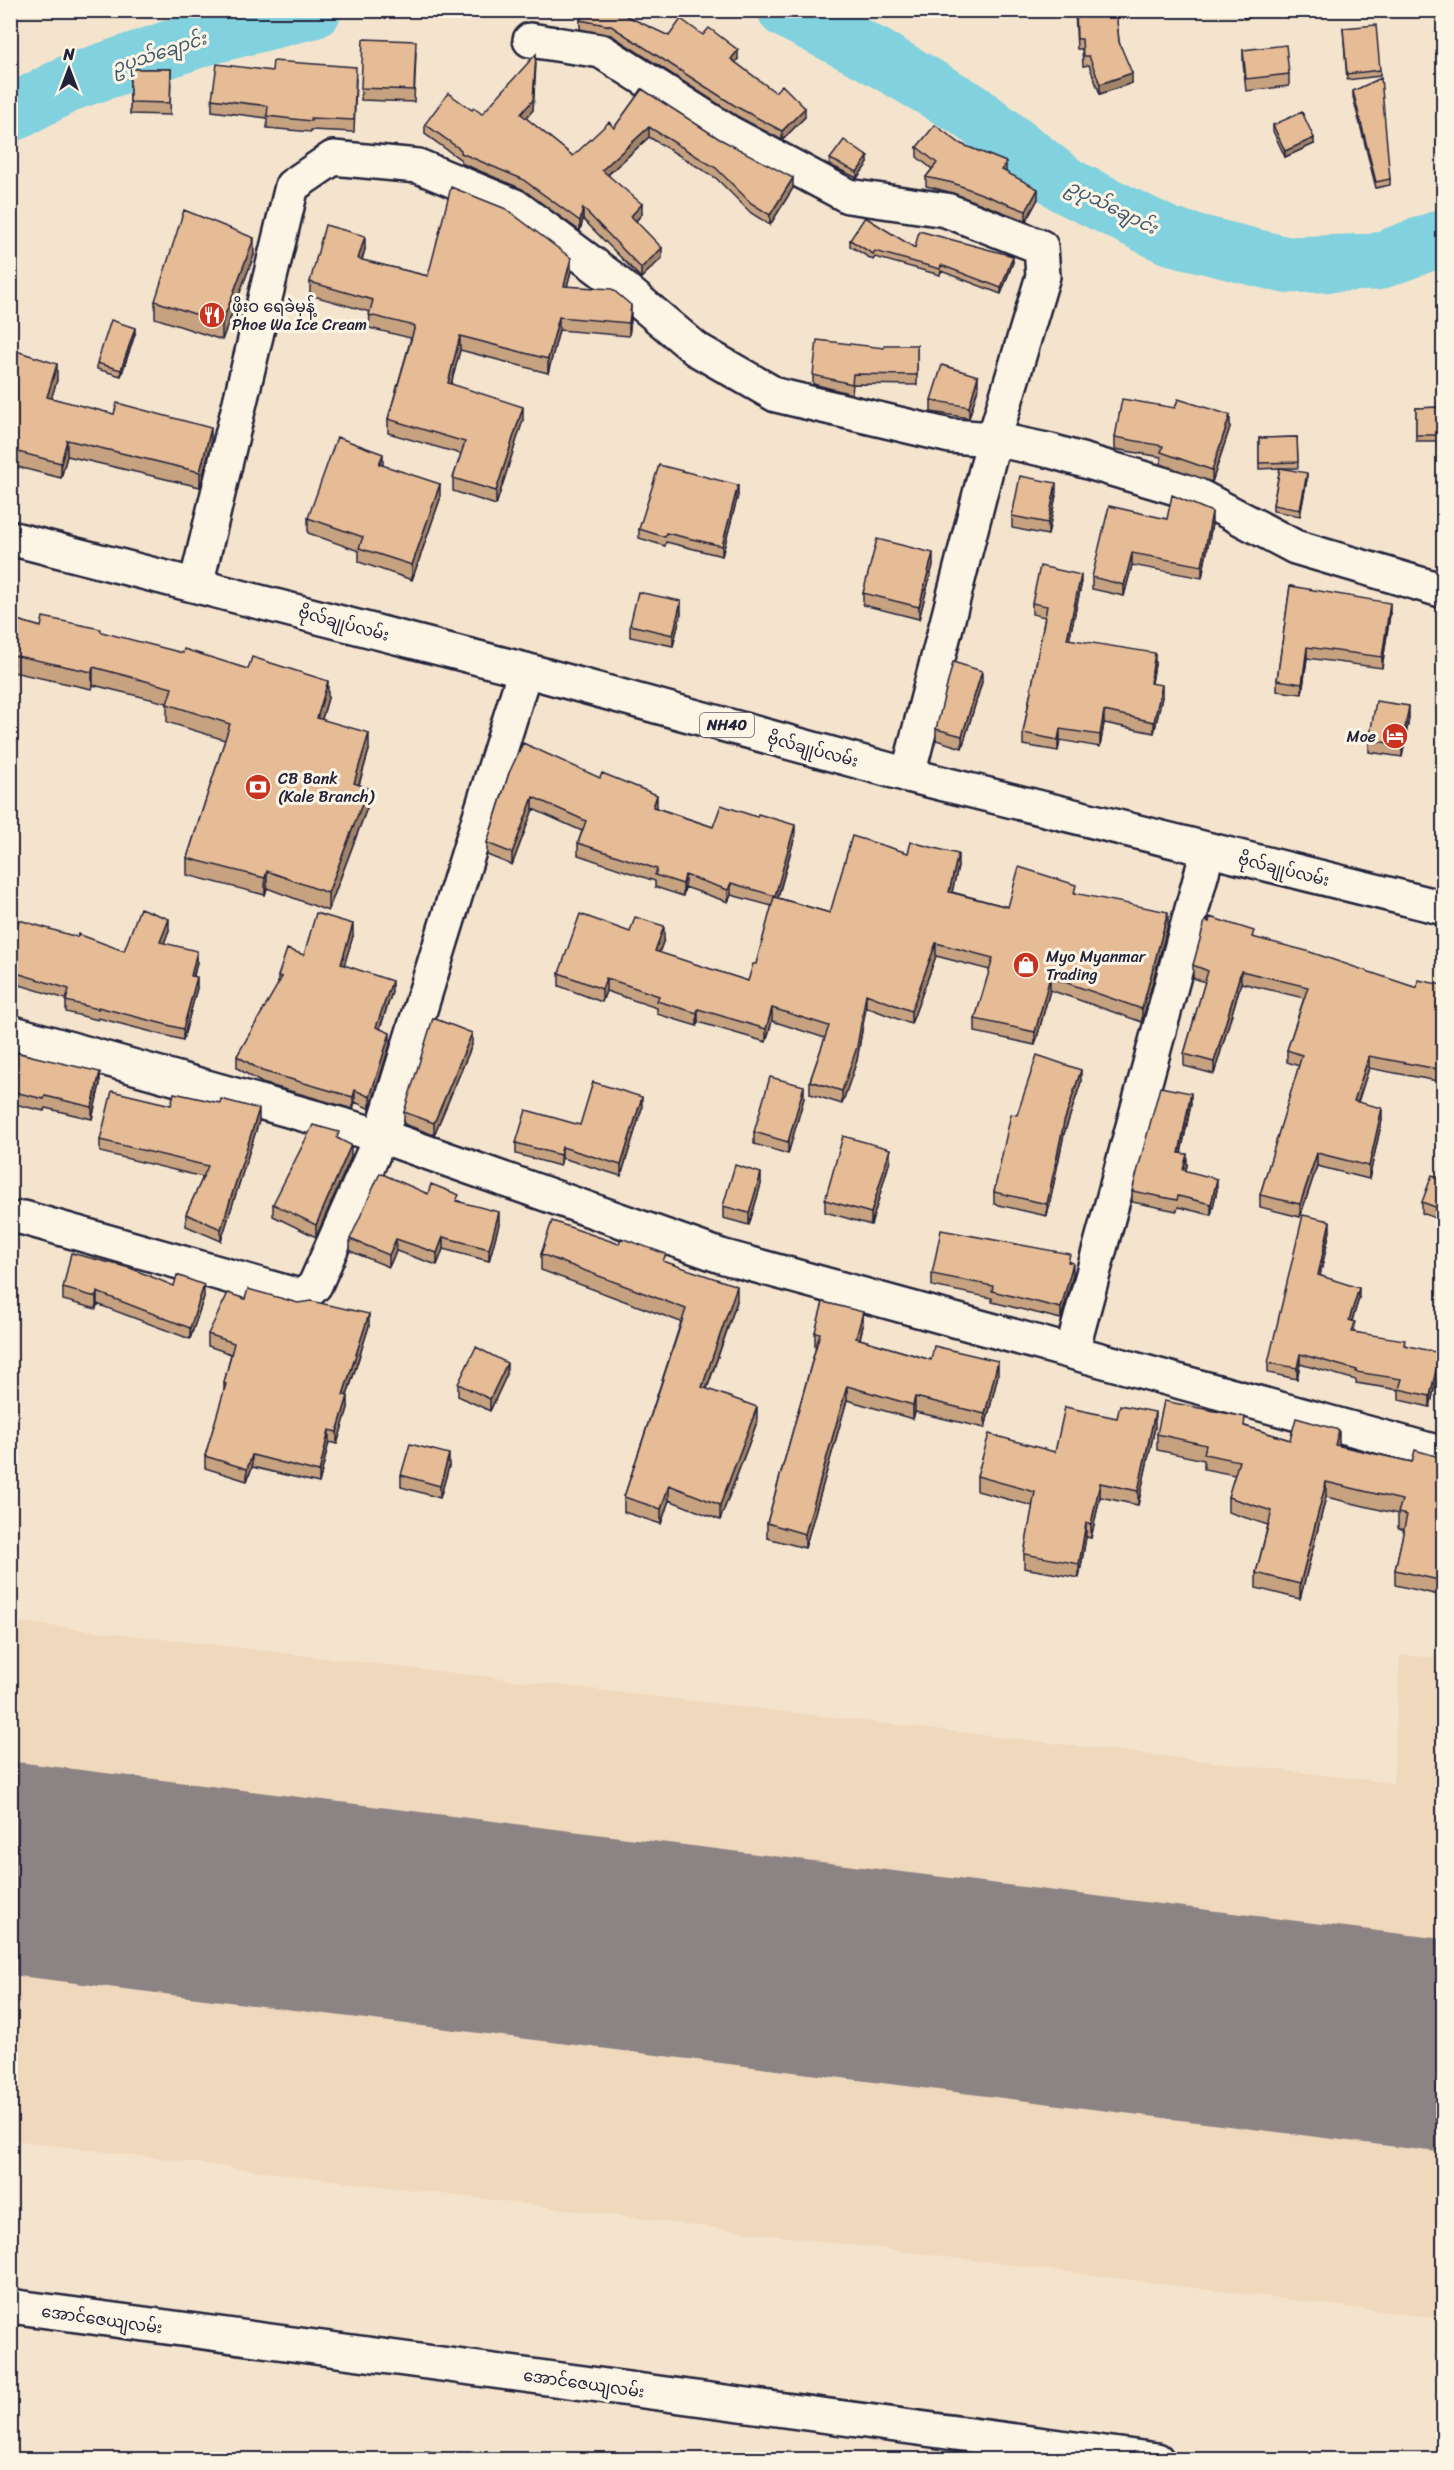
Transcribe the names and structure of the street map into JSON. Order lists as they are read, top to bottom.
{
  "streets": {
    "main road": ["ဗိုလ်ချုပ်လမ်း", "NH40", "အောင်ဇေယျလမ်း"]
  },
  "water": ["ဥပုသ်ချောင်း"],
  "places": {
    "restaurant": ["ဖိုးဝ ရေခဲမုန့် Phoe Wa Ice Cream"],
    "hotel": ["Moe"],
    "bank": ["CB Bank (Kale Branch)"],
    "shop": ["Myo Myanmar Trading"]
  },
  "north": "top"
}
